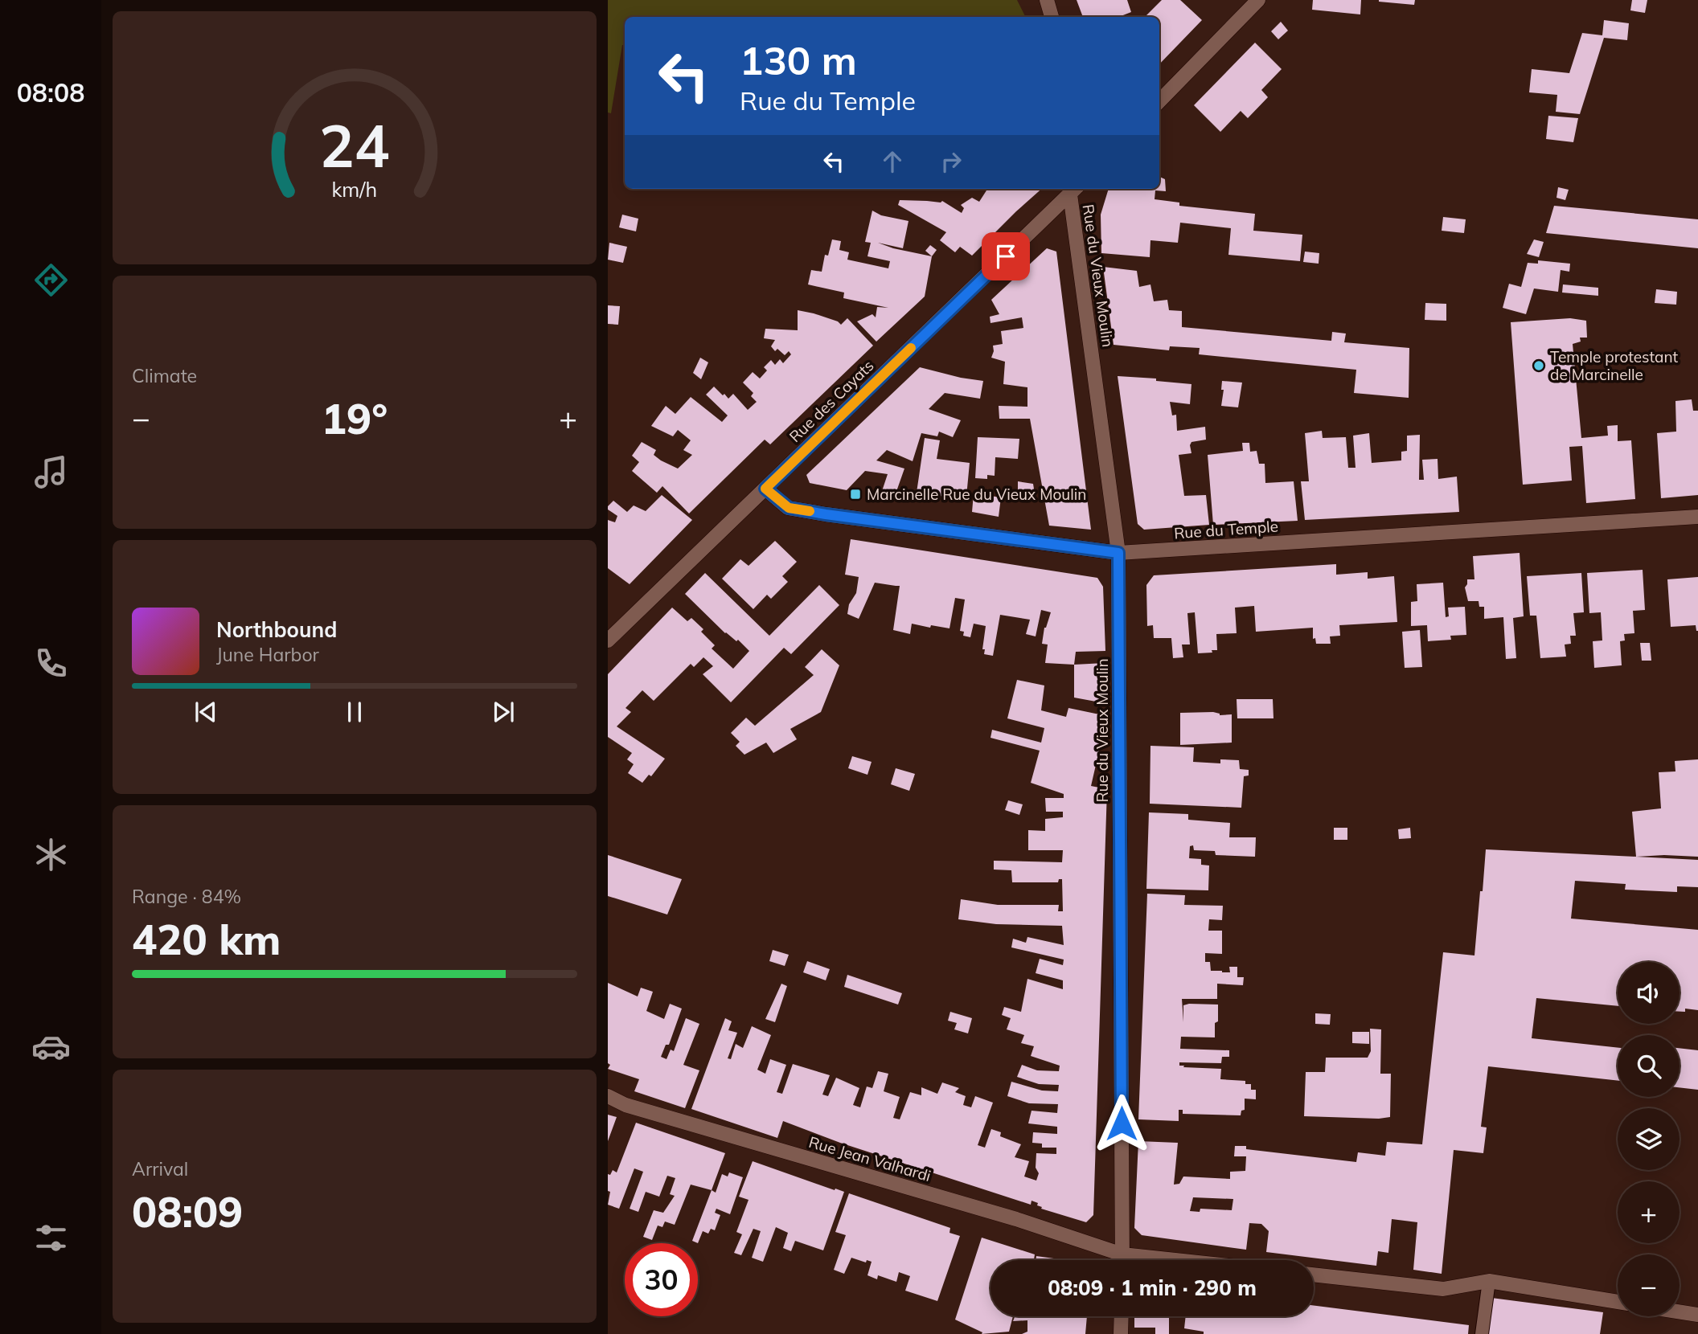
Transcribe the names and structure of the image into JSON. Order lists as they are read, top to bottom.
{
  "streets": {
    "street": [
      "Rue du Vieux Moulin",
      "Rue des Cayats",
      "Rue du Temple",
      "Rue Jean Valhardi"
    ]
  },
  "crossings": [
    ["Rue du Vieux Moulin", "Rue des Cayats"],
    ["Rue du Vieux Moulin", "Rue du Temple"],
    ["Rue du Vieux Moulin", "Rue Jean Valhardi"],
    ["Rue des Cayats", "Rue du Temple"]
  ],
  "places": {
    "other": ["Temple protestant de Marcinelle"],
    "transit": ["Marcinelle Rue du Vieux Moulin"]
  },
  "page": {
    "tabs": "08:08",
    "turn": ["130 m", "Rue du Temple"],
    "tile": [
      "Climate",
      ["Range · 84%", "420 km"],
      ["Arrival", "08:09"]
    ],
    "heat": ["−", "19°", "+"],
    "song": ["Northbound", "June Harbor"],
    "map_buttons": ["+", "−"],
    "limit": "30",
    "trip": "08:09 · 1 min · 290 m",
    "gauge": ["24", "km/h"]
  }
}
